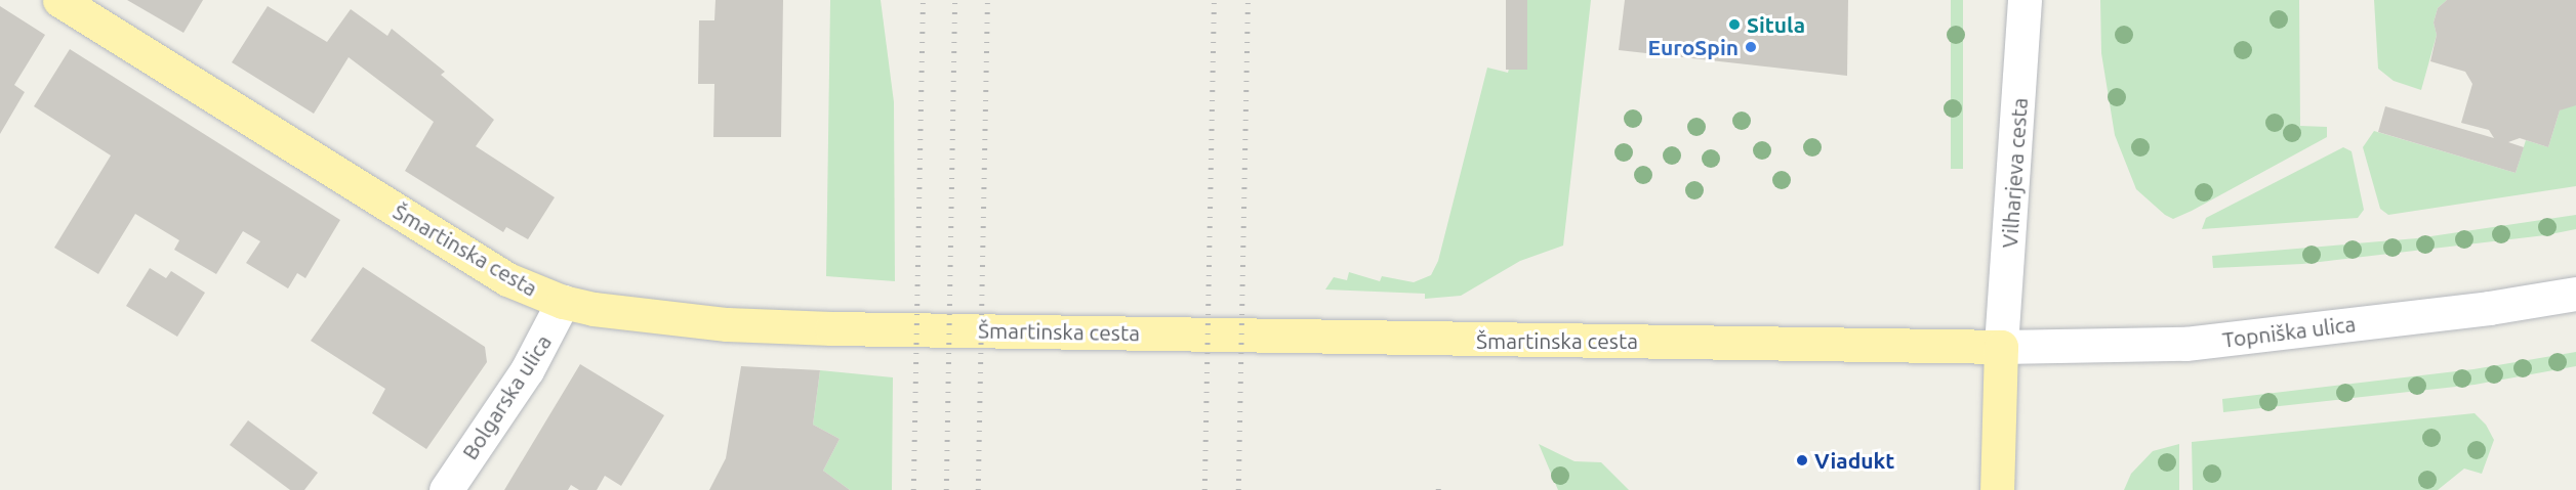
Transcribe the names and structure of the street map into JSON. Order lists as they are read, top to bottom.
{
  "streets": {
    "main road": [
      "Vilharjeva cesta",
      "Šmartinska cesta",
      "Topniška ulica",
      "Bolgarska ulica"
    ]
  },
  "crossings": [
    ["Vilharjeva cesta", "Šmartinska cesta"],
    ["Vilharjeva cesta", "Topniška ulica"],
    ["Šmartinska cesta", "Topniška ulica"],
    ["Šmartinska cesta", "Bolgarska ulica"]
  ],
  "places": ["Situla", "EuroSpin", "Viadukt"]
}
